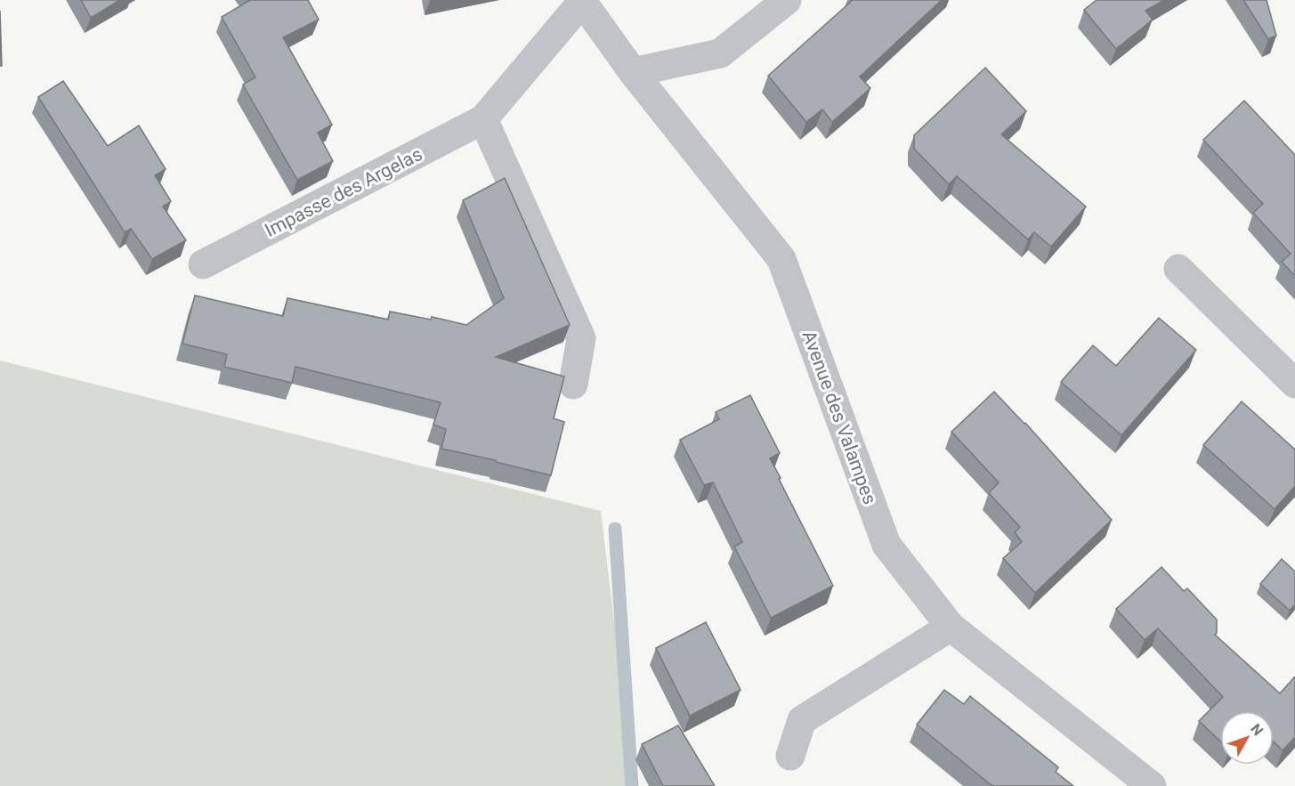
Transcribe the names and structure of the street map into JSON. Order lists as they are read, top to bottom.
{
  "streets": {
    "street": ["Impasse des Argelas", "Avenue des Valampes"]
  },
  "crossings": [
    ["Impasse des Argelas", "Avenue des Valampes"]
  ],
  "north": "top right"
}
